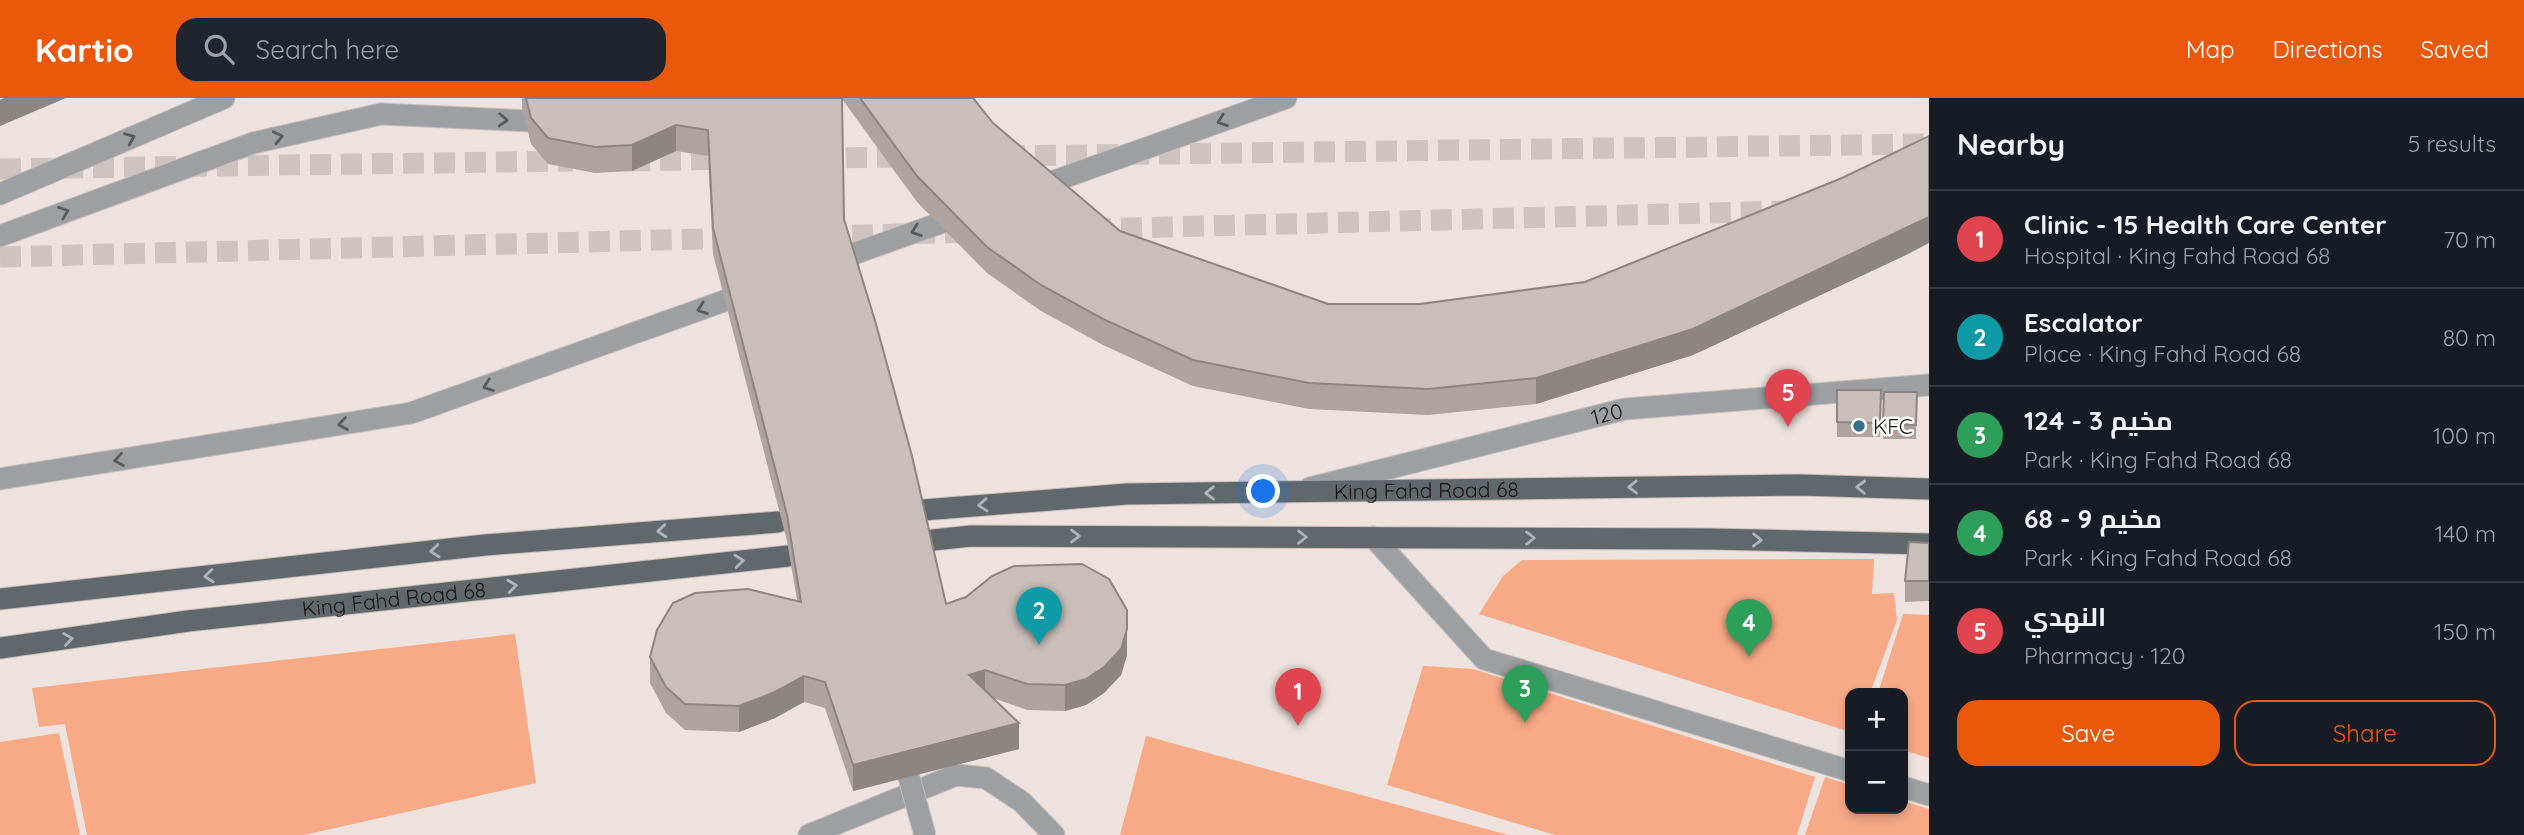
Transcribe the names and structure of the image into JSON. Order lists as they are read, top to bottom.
{
  "streets": {
    "main road": ["King Fahd Road 68"],
    "street": ["120"]
  },
  "crossings": [
    ["120", "King Fahd Road 68"]
  ],
  "places": ["KFC"],
  "page": {
    "header": "Kartio",
    "search": "Search here",
    "nav": ["Map", "Directions", "Saved"],
    "heading": ["Nearby", "5 results"],
    "list": [
      {
        "mark": "1",
        "name": "Clinic - 15 Health Care Center",
        "note": "Hospital · King Fahd Road 68",
        "value": "70 m"
      },
      {
        "mark": "2",
        "name": "Escalator",
        "note": "Place · King Fahd Road 68",
        "value": "80 m"
      },
      {
        "mark": "3",
        "name": "مخيم 3 - 124",
        "note": "Park · King Fahd Road 68",
        "value": "100 m"
      },
      {
        "mark": "4",
        "name": "مخيم 9 - 68",
        "note": "Park · King Fahd Road 68",
        "value": "140 m"
      },
      {
        "mark": "5",
        "name": "النهدي",
        "note": "Pharmacy · 120",
        "value": "150 m"
      }
    ],
    "pins": [
      "5",
      "2",
      "4",
      "3",
      "1"
    ],
    "buttons": ["Save", "Share"],
    "map_buttons": ["+", "−"]
  }
}
